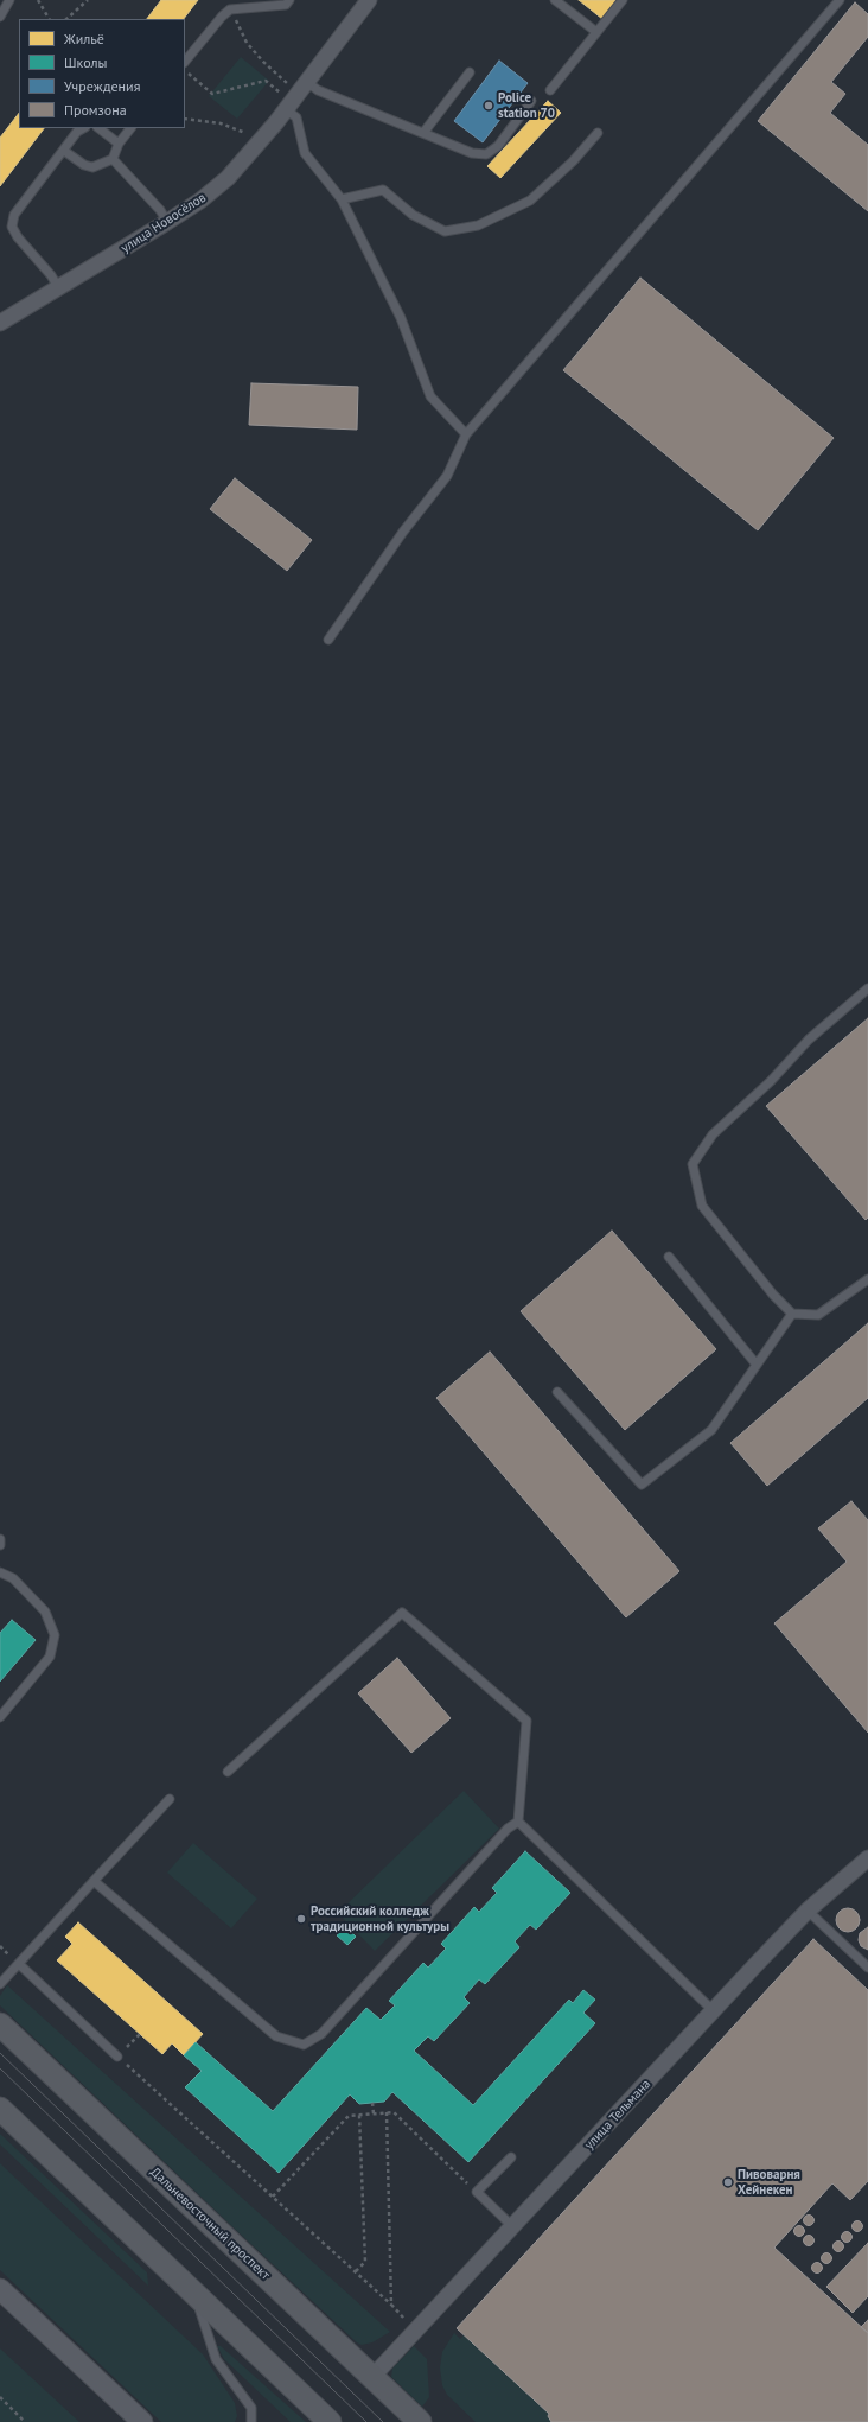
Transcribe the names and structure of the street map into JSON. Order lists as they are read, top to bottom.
{
  "streets": {
    "main road": ["Дальневосточный проспект"],
    "street": ["улица Новосёлов", "улица Тельмана"]
  },
  "crossings": [
    ["улица Тельмана", "Дальневосточный проспект"]
  ],
  "places": ["Police station 70", "Российский колледж традиционной культуры", "Пивоварня Хейнекен"],
  "legend": [
    "Жильё",
    "Школы",
    "Учреждения",
    "Промзона"
  ]
}
